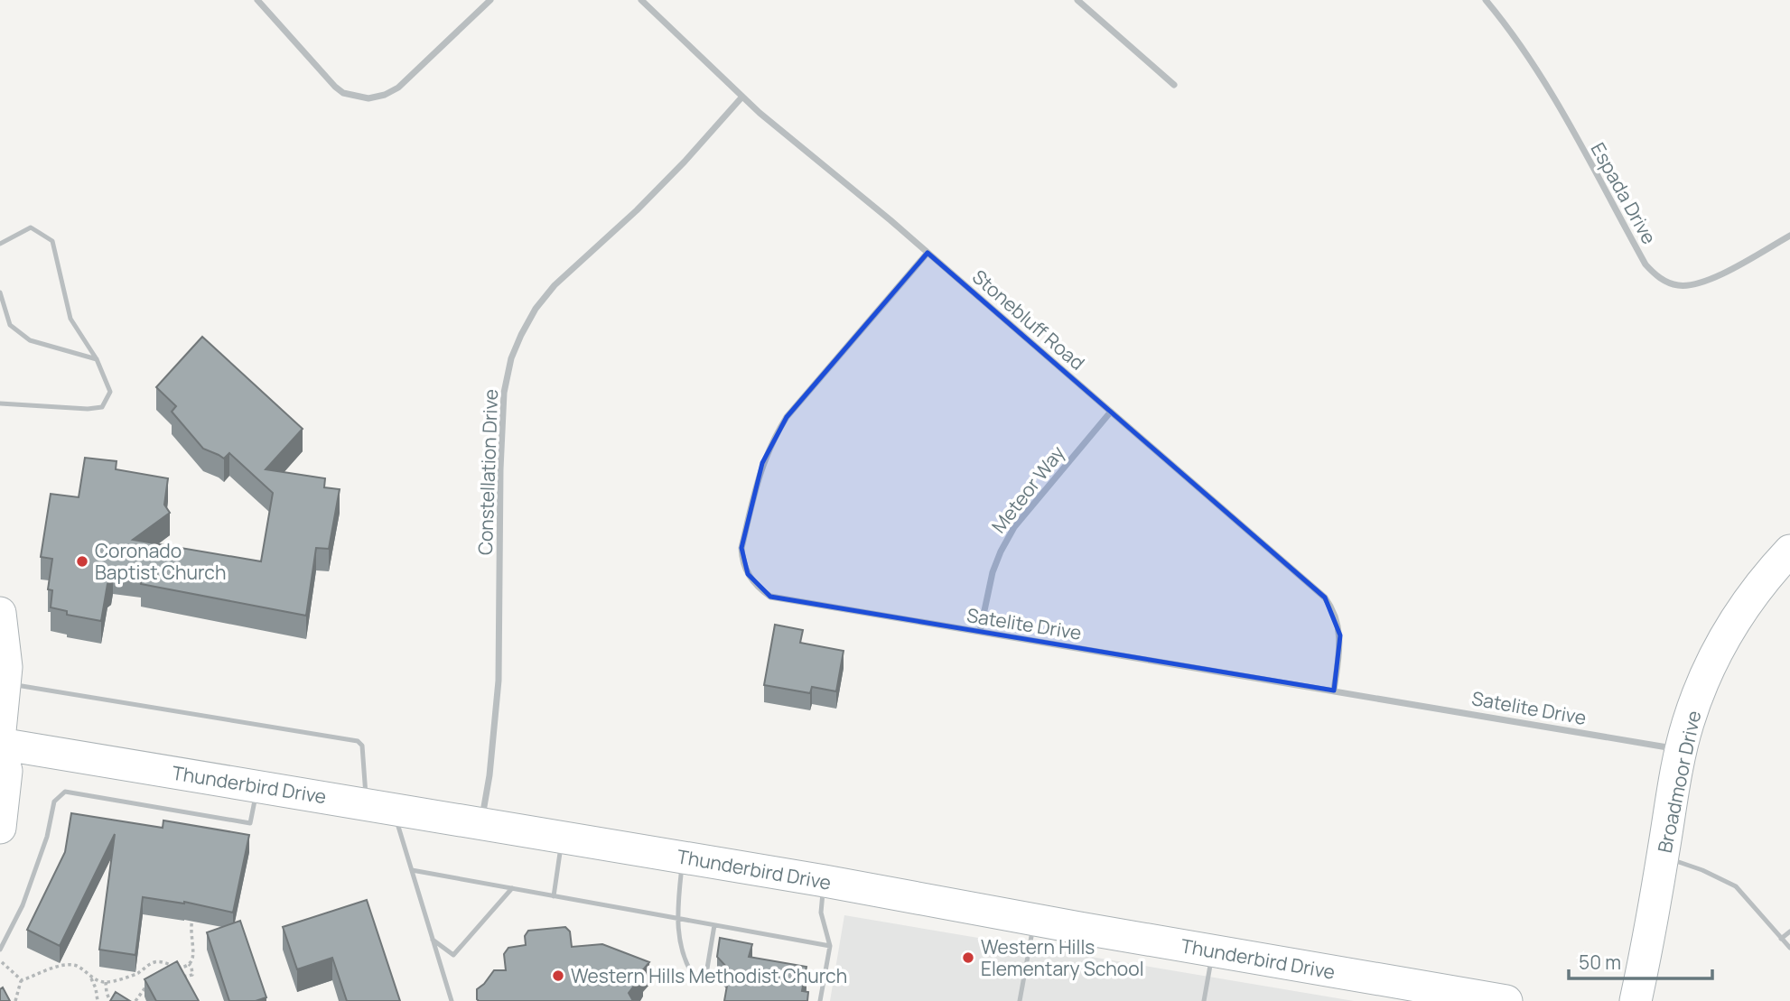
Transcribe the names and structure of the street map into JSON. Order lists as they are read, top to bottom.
{
  "streets": {
    "street": [
      "Espada Drive",
      "Stonebluff Road",
      "Constellation Drive",
      "Meteor Way",
      "Satelite Drive",
      "Broadmoor Drive",
      "Thunderbird Drive"
    ]
  },
  "crossings": [
    ["Stonebluff Road", "Constellation Drive"],
    ["Stonebluff Road", "Meteor Way"],
    ["Stonebluff Road", "Satelite Drive"],
    ["Constellation Drive", "Thunderbird Drive"],
    ["Meteor Way", "Satelite Drive"],
    ["Satelite Drive", "Broadmoor Drive"]
  ],
  "places": ["Coronado Baptist Church", "Western Hills Elementary School", "Western Hills Methodist Church"],
  "scale_bar": "50 m"
}
